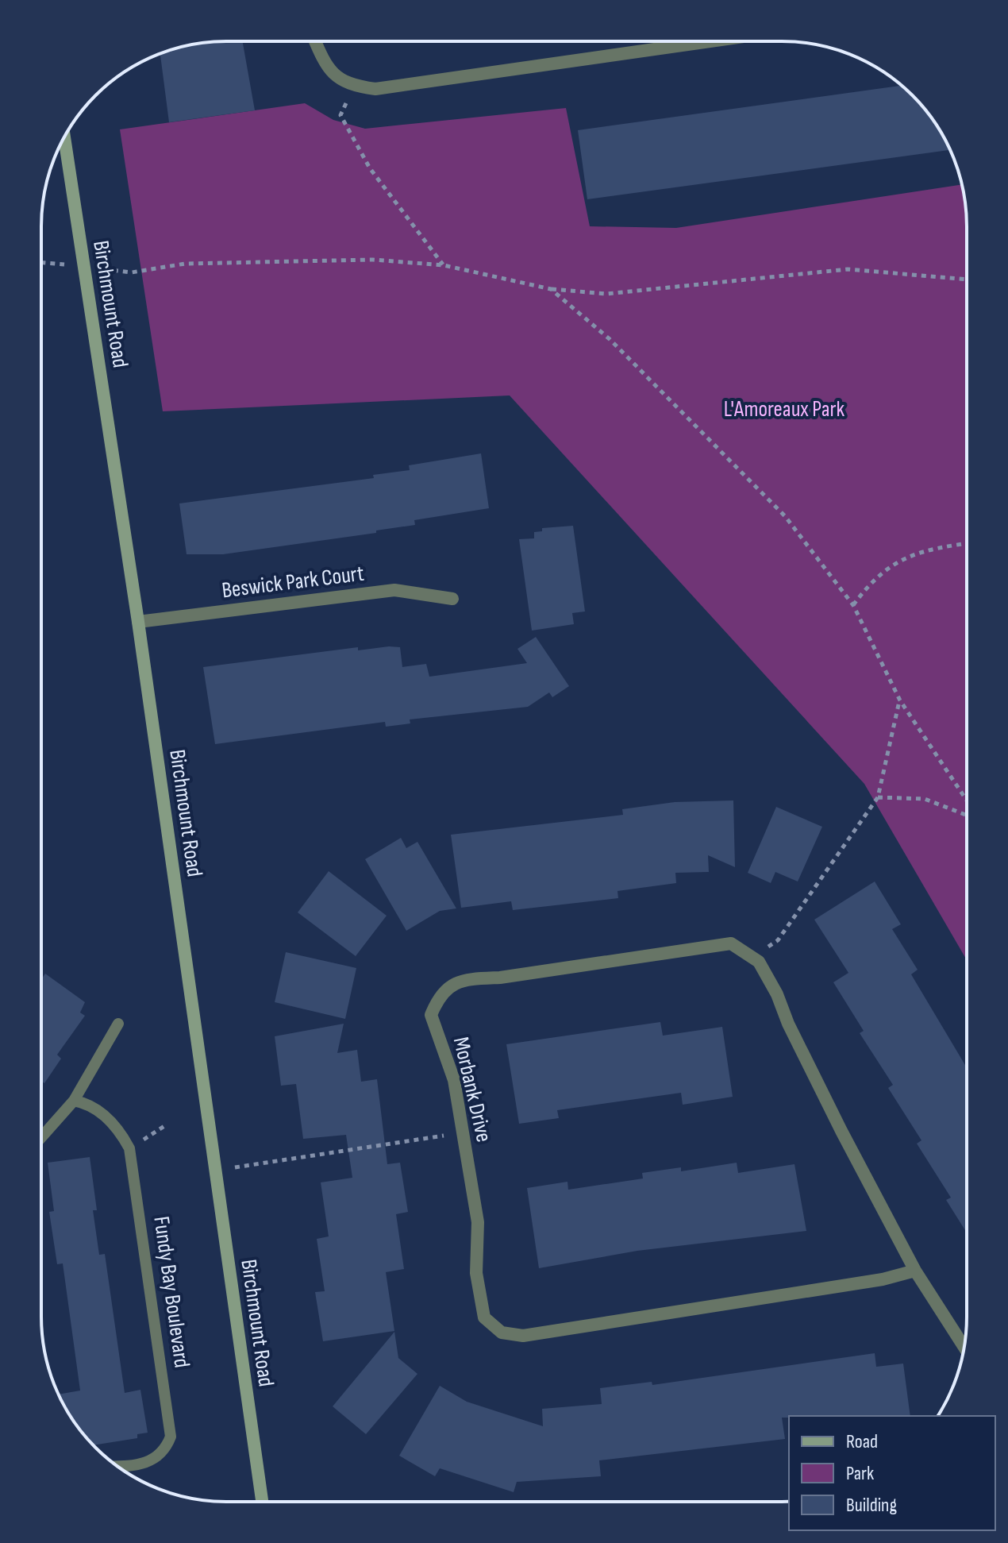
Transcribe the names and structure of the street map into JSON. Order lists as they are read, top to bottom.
{
  "streets": {
    "main road": ["Birchmount Road"],
    "street": ["Beswick Park Court", "Morbank Drive"],
    "lane": ["Fundy Bay Boulevard"]
  },
  "crossings": [
    ["Birchmount Road", "Beswick Park Court"]
  ],
  "parks": ["L'Amoreaux Park"],
  "legend": ["Road", "Park", "Building"]
}
